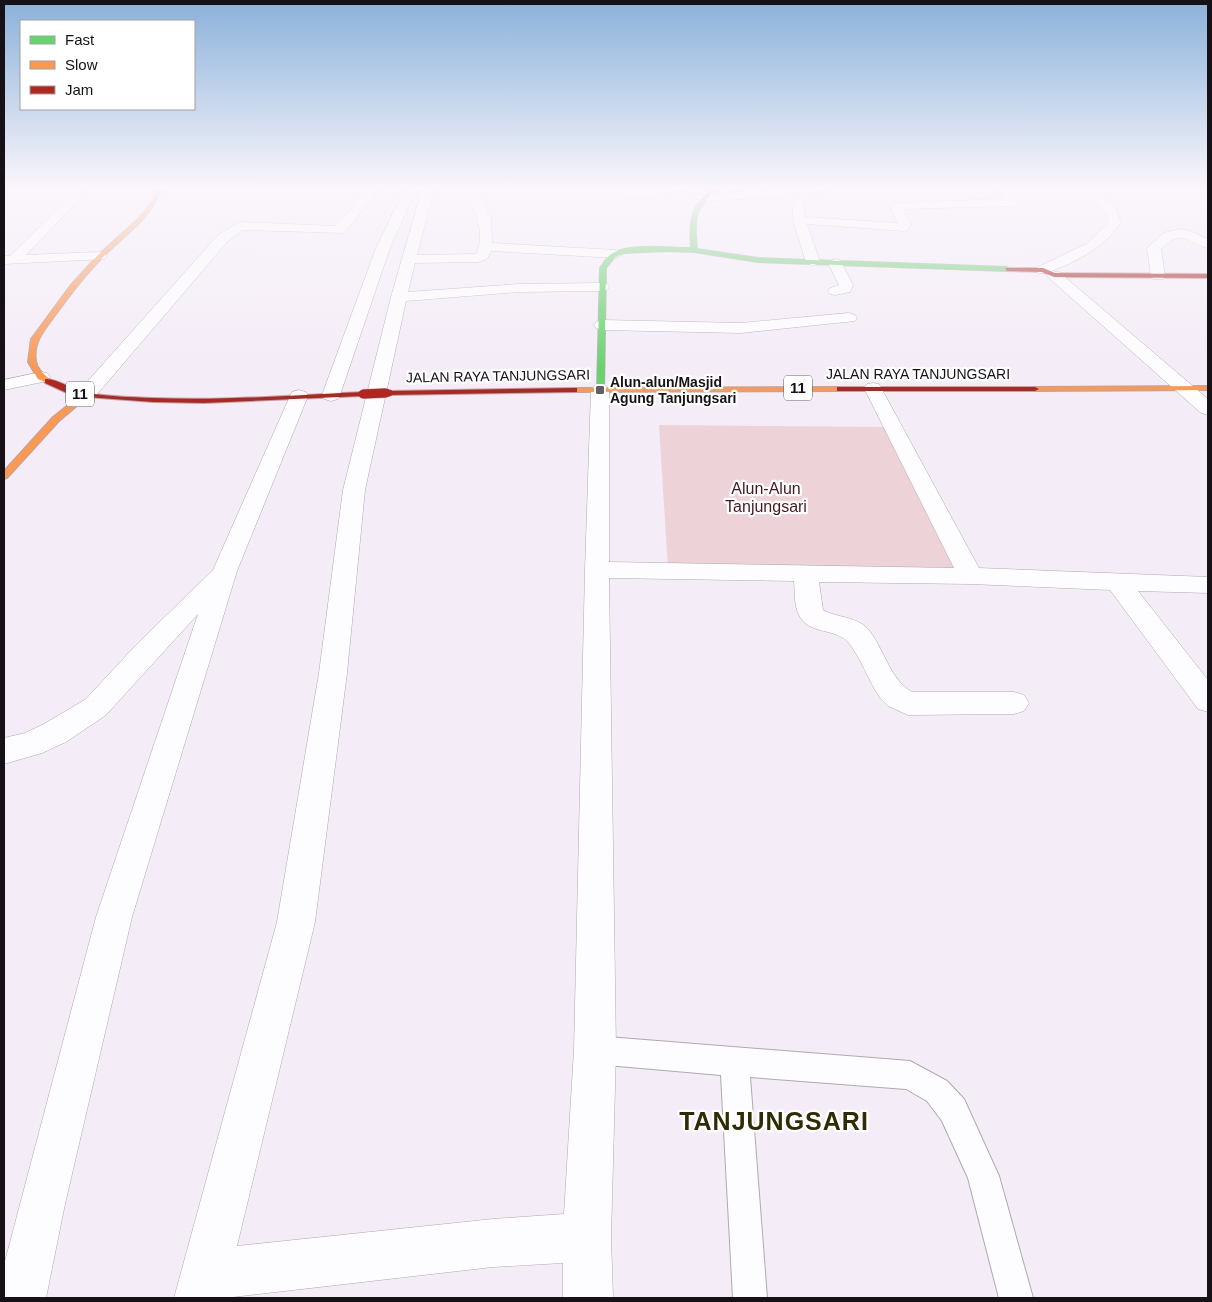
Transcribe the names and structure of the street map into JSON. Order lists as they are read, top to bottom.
{
  "streets": {
    "main road": ["JALAN RAYA TANJUNGSARI", "11"]
  },
  "crossings": [
    ["JALAN RAYA TANJUNGSARI", "11"]
  ],
  "districts": ["TANJUNGSARI"],
  "parks": ["Alun-Alun Tanjungsari"],
  "places": {
    "transit": ["Alun-alun/Masjid Agung Tanjungsari"]
  },
  "legend": ["Fast", "Slow", "Jam"]
}
